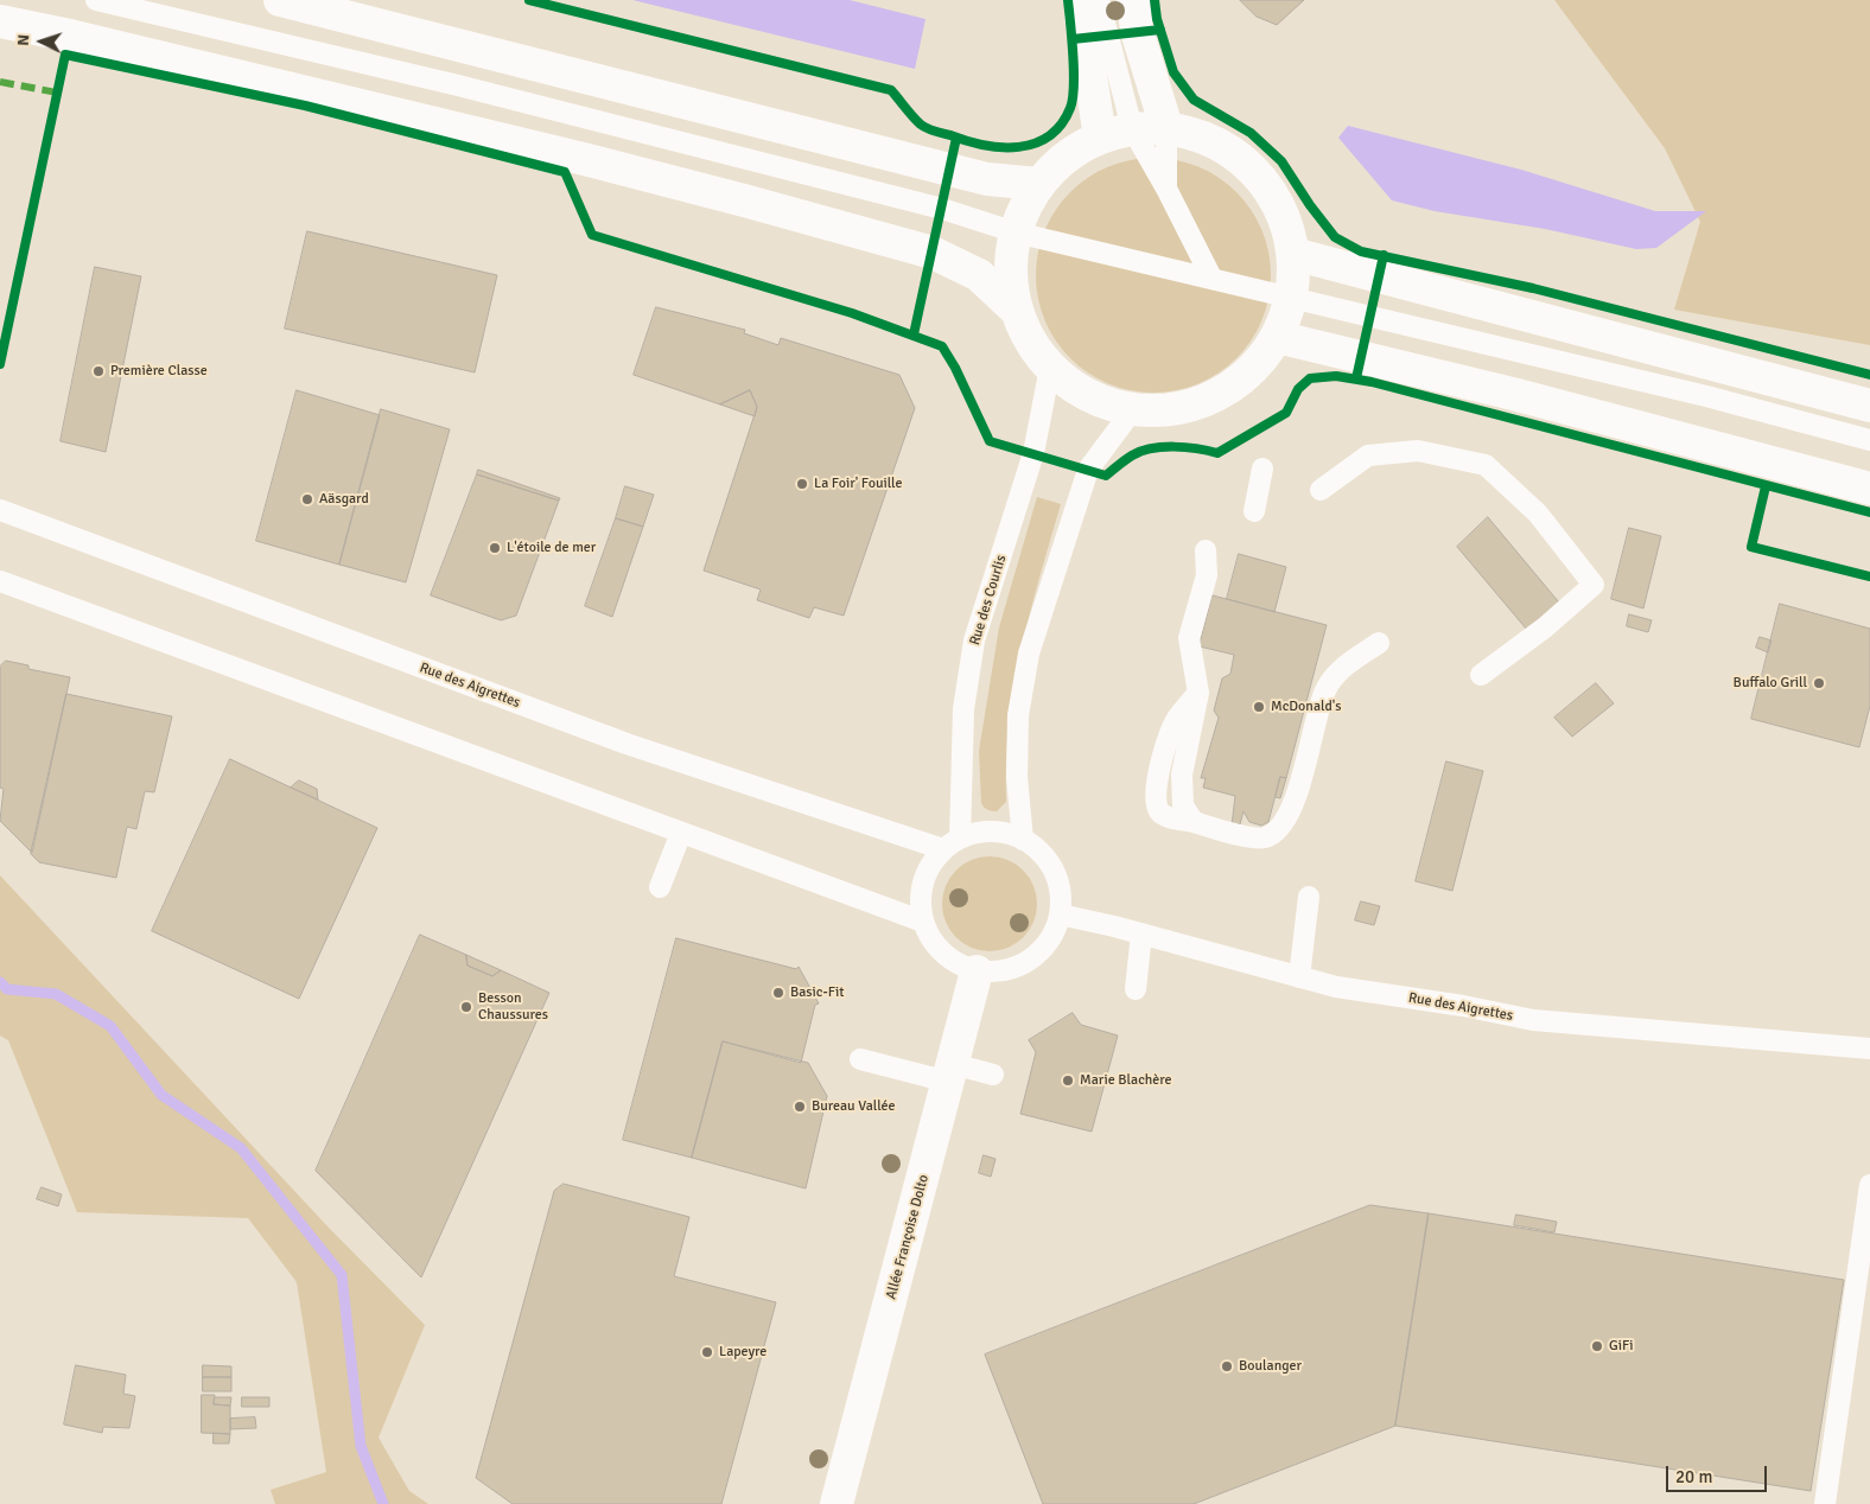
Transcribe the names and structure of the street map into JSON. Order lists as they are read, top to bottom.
{
  "streets": {
    "main road": ["Allée Françoise Dolto"],
    "lane": ["Rue des Courlis", "Rue des Aigrettes"]
  },
  "crossings": [
    ["Rue des Courlis", "Rue des Aigrettes"],
    ["Rue des Courlis", "Allée Françoise Dolto"],
    ["Rue des Aigrettes", "Allée Françoise Dolto"]
  ],
  "places": [
    "Première Classe",
    "La Foir' Fouille",
    "Aäsgard",
    "L'étoile de mer",
    "Buffalo Grill",
    "McDonald's",
    "Basic-Fit",
    "Besson Chaussures",
    "Marie Blachère",
    "Bureau Vallée",
    "GiFi",
    "Lapeyre",
    "Boulanger"
  ],
  "scale_bar": "20 m",
  "north": "left"
}
